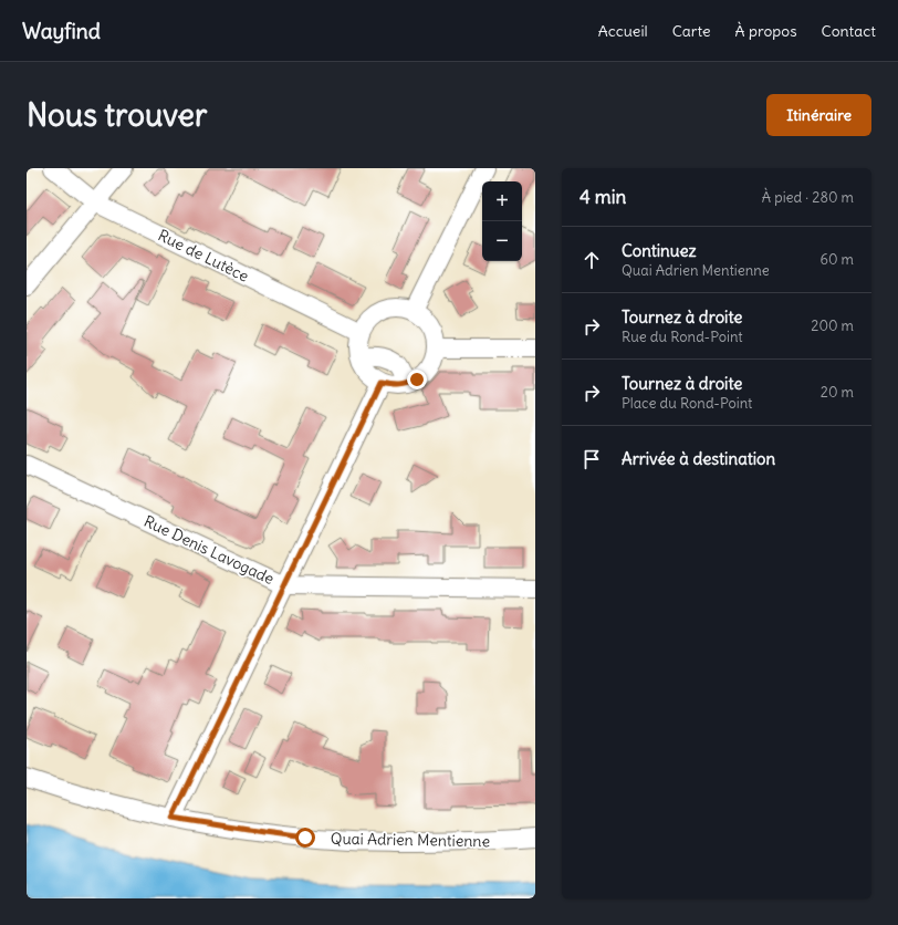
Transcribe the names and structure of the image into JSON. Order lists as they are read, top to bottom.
{
  "streets": {
    "street": ["Rue de Lutèce", "Rue Denis Lavogade", "Quai Adrien Mentienne"]
  },
  "page": {
    "header": "Wayfind",
    "nav": [
      "Accueil",
      "Carte",
      "À propos",
      "Contact"
    ],
    "buttons": "Itinéraire",
    "title": "Nous trouver",
    "heading": ["4 min", "À pied · 280 m"],
    "map_buttons": ["+", "−"],
    "list": [
      ["Continuez", "Quai Adrien Mentienne", "60 m"],
      ["Tournez à droite", "Rue du Rond-Point", "200 m"],
      ["Tournez à droite", "Place du Rond-Point", "20 m"],
      "Arrivée à destination"
    ]
  }
}
